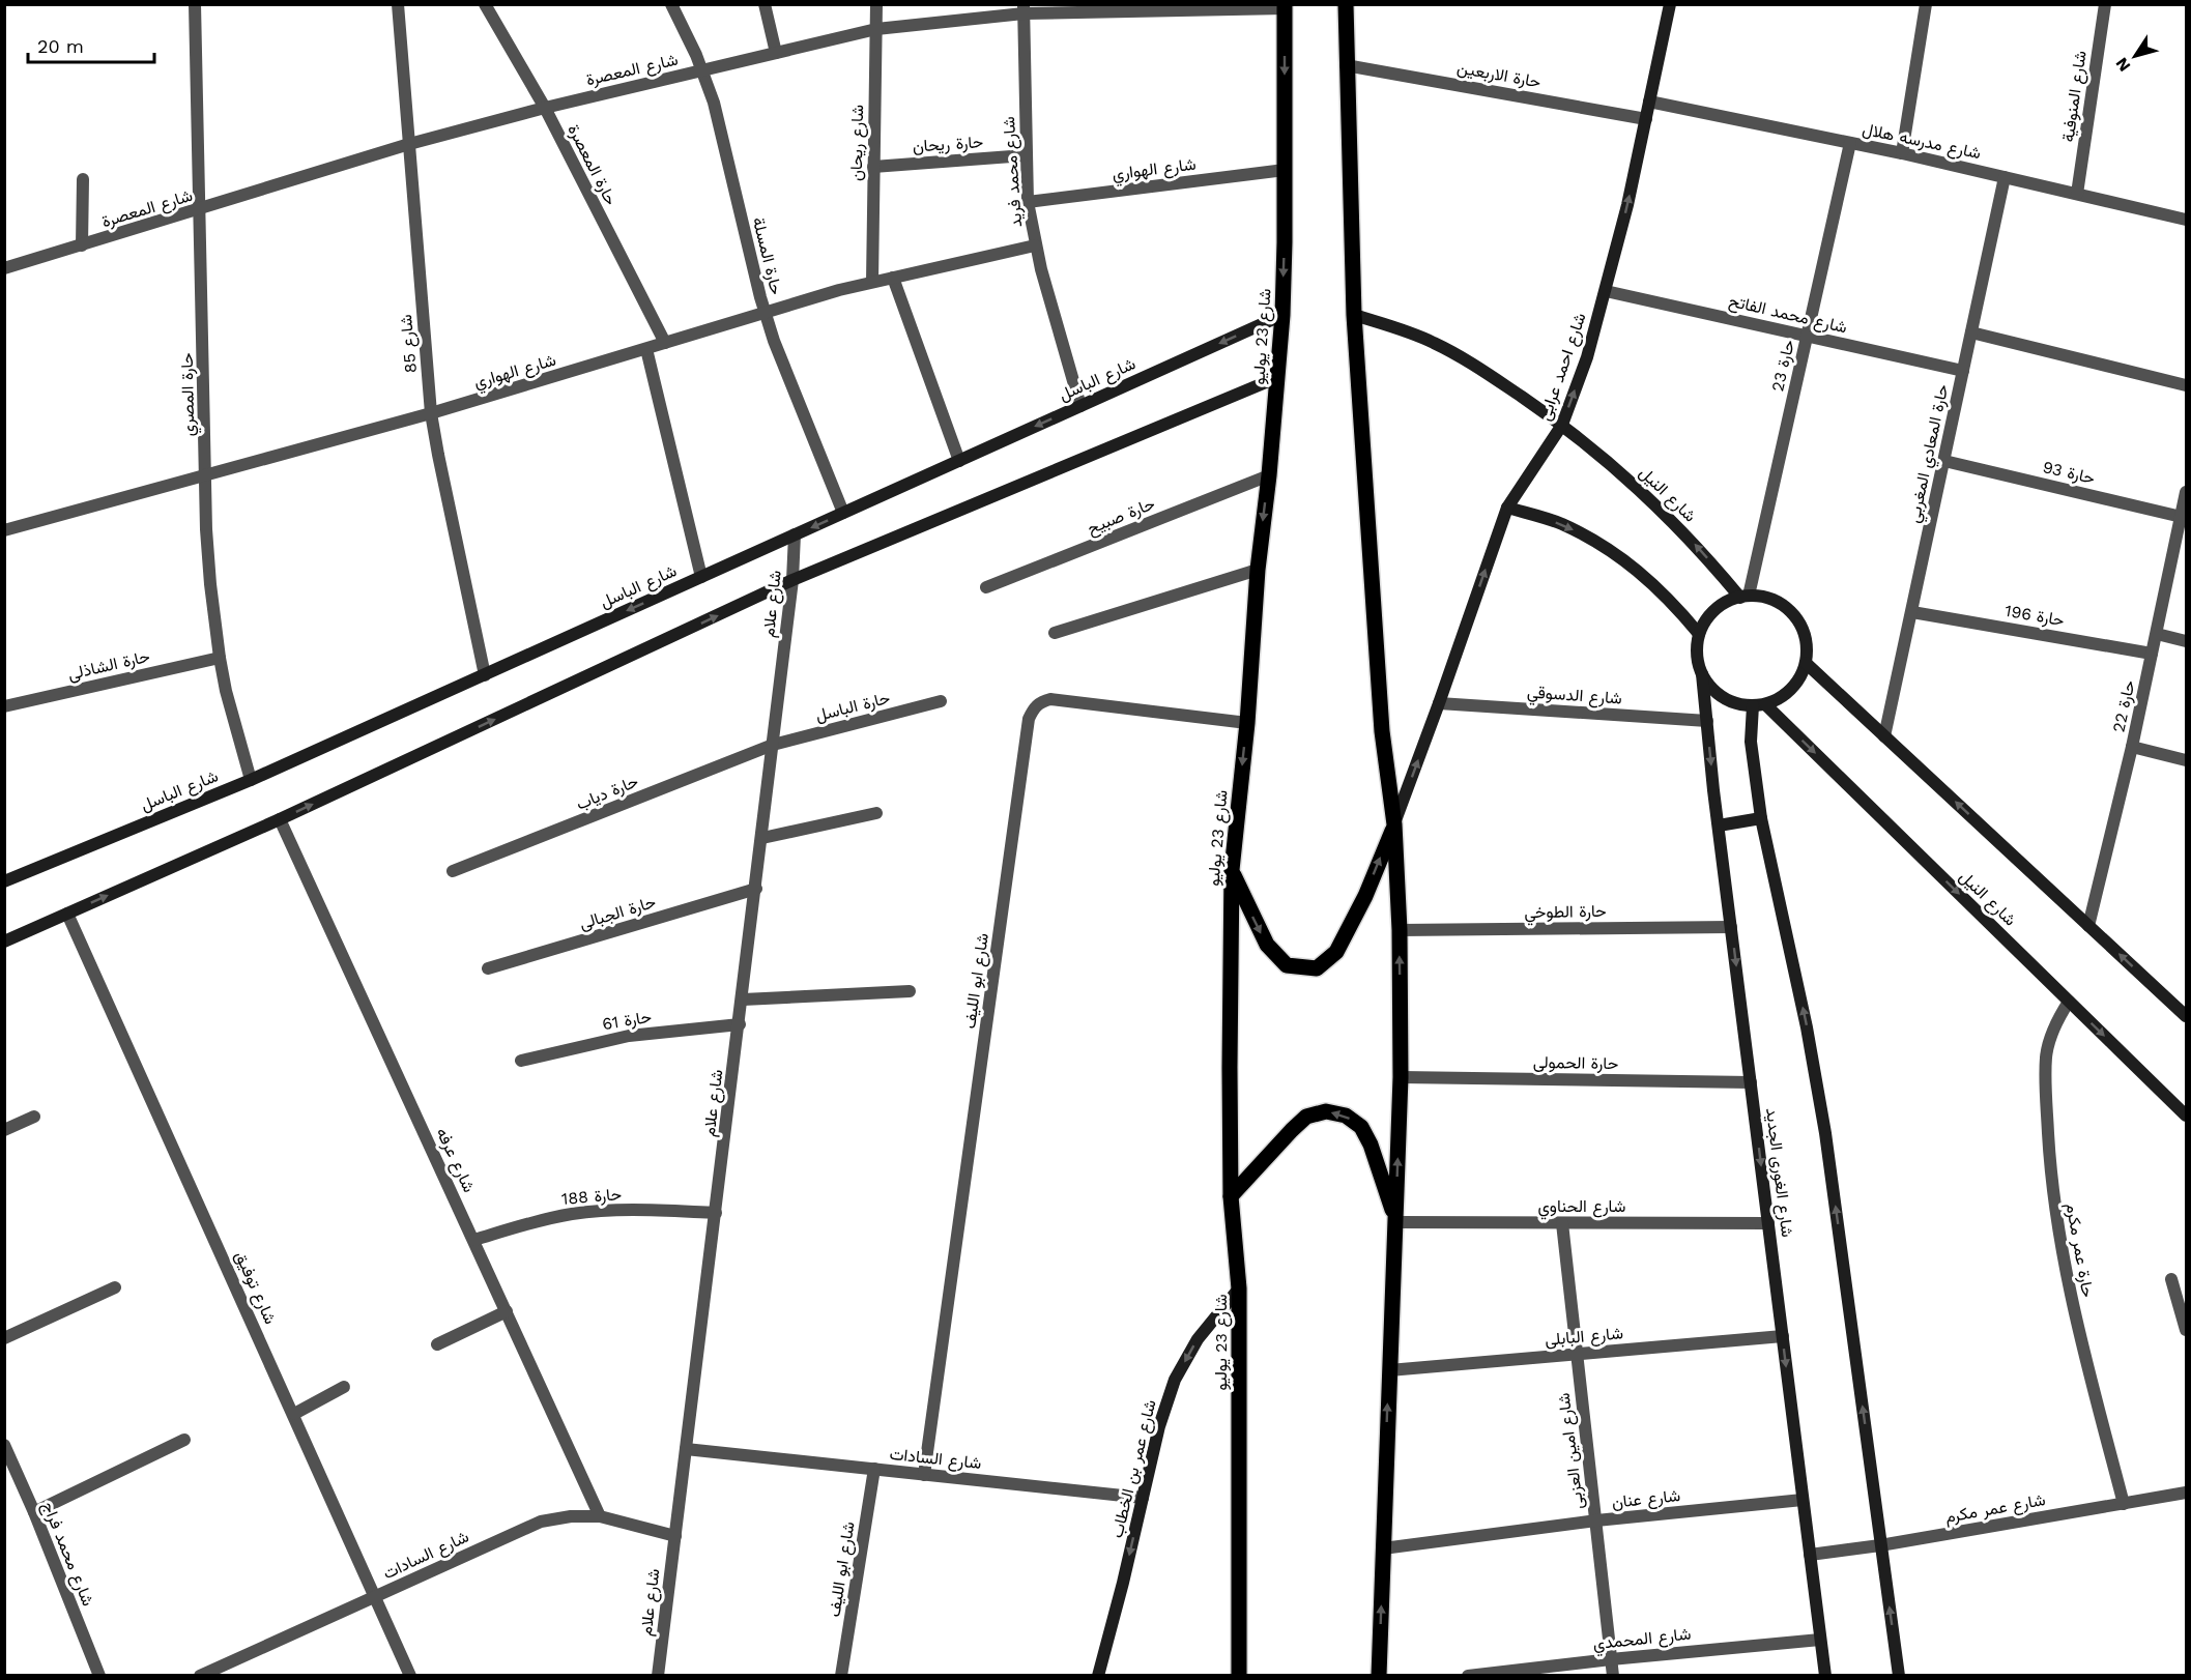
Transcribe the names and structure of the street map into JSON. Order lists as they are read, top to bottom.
{
  "streets": {
    "main road": [
      "شارع 23 يوليو",
      "شارع احمد عرابى",
      "شارع الباسل",
      "شارع النيل",
      "شارع الغورى الجديد",
      "شارع عمر بن الخطاب"
    ],
    "street": [
      "شارع المعصرة",
      "حارة الاربعين",
      "شارع المنوفية",
      "شارع مدرسه هلال",
      "شارع ريحان",
      "حارة ريحان",
      "حارة المعصرة",
      "شارع الهواري",
      "شارع محمد فريد",
      "حارة المسلة",
      "شارع محمد الفاتح",
      "شارع 85",
      "حارة 23",
      "حارة المصري",
      "حارة المعادي المغربي",
      "حارة 93",
      "حارة صبيح",
      "شارع علام",
      "حارة 196",
      "حارة الشاذلى",
      "شارع الدسوقي",
      "حارة الباسل",
      "حارة 22",
      "حارة دياب",
      "حارة الطوخي",
      "حارة الجبالى",
      "شارع ابو الليف",
      "حارة 61",
      "حارة الحمولى",
      "شارع عرفه",
      "حارة 188",
      "شارع الحناوي",
      "حارة عمر مكرم",
      "شارع توفيق",
      "شارع البابلى",
      "شارع امين العزبى",
      "شارع السادات",
      "شارع عنان",
      "شارع عمر مكرم",
      "شارع محمد فراج",
      "شارع المحمدي"
    ]
  },
  "crossings": [
    ["شارع المعصرة", "شارع ريحان"],
    ["شارع المعصرة", "حارة المعصرة"],
    ["شارع المعصرة", "شارع محمد فريد"],
    ["شارع المعصرة", "حارة المسلة"],
    ["شارع المعصرة", "شارع 23 يوليو"],
    ["شارع المعصرة", "شارع 85"],
    ["شارع المعصرة", "حارة المصري"],
    ["حارة الاربعين", "شارع احمد عرابى"],
    ["شارع المنوفية", "شارع مدرسه هلال"],
    ["شارع مدرسه هلال", "حارة 23"],
    ["شارع مدرسه هلال", "شارع احمد عرابى"],
    ["شارع مدرسه هلال", "حارة المعادي المغربي"],
    ["شارع ريحان", "حارة ريحان"],
    ["شارع ريحان", "شارع الهواري"],
    ["حارة ريحان", "شارع محمد فريد"],
    ["حارة المعصرة", "شارع الهواري"],
    ["شارع الهواري", "شارع محمد فريد"],
    ["شارع الهواري", "حارة المسلة"],
    ["شارع الهواري", "شارع 23 يوليو"],
    ["شارع الهواري", "شارع 85"],
    ["شارع الهواري", "حارة المصري"],
    ["شارع محمد فريد", "شارع الباسل"],
    ["حارة المسلة", "شارع الباسل"],
    ["شارع محمد الفاتح", "حارة 23"],
    ["شارع محمد الفاتح", "شارع احمد عرابى"],
    ["شارع محمد الفاتح", "حارة المعادي المغربي"],
    ["شارع 23 يوليو", "شارع الباسل"],
    ["شارع 23 يوليو", "حارة صبيح"],
    ["شارع 23 يوليو", "شارع ابو الليف"],
    ["شارع 23 يوليو", "شارع عمر بن الخطاب"],
    ["شارع 85", "شارع الباسل"],
    ["حارة 23", "شارع النيل"],
    ["حارة 23", "شارع الغورى الجديد"],
    ["شارع احمد عرابى", "شارع النيل"],
    ["شارع احمد عرابى", "شارع الدسوقي"],
    ["شارع الباسل", "حارة المصري"],
    ["شارع الباسل", "شارع علام"],
    ["حارة المصري", "حارة الشاذلى"],
    ["حارة المعادي المغربي", "حارة 93"],
    ["حارة المعادي المغربي", "حارة 196"],
    ["حارة 93", "حارة 22"],
    ["شارع النيل", "شارع الغورى الجديد"],
    ["شارع النيل", "حارة عمر مكرم"],
    ["شارع علام", "حارة الباسل"],
    ["شارع علام", "حارة دياب"],
    ["شارع علام", "حارة الجبالى"],
    ["شارع علام", "حارة 61"],
    ["شارع علام", "حارة 188"],
    ["شارع علام", "شارع السادات"],
    ["حارة 196", "حارة 22"],
    ["شارع الدسوقي", "شارع الغورى الجديد"],
    ["حارة الباسل", "حارة دياب"],
    ["حارة الطوخي", "شارع الغورى الجديد"],
    ["شارع ابو الليف", "شارع السادات"],
    ["حارة الحمولى", "شارع الغورى الجديد"],
    ["شارع عرفه", "حارة 188"],
    ["شارع عرفه", "شارع السادات"],
    ["شارع الغورى الجديد", "شارع الحناوي"],
    ["شارع الغورى الجديد", "شارع البابلى"],
    ["شارع الغورى الجديد", "شارع عنان"],
    ["شارع الغورى الجديد", "شارع عمر مكرم"],
    ["شارع الغورى الجديد", "شارع المحمدي"],
    ["شارع الحناوي", "شارع امين العزبى"],
    ["حارة عمر مكرم", "شارع عمر مكرم"],
    ["شارع توفيق", "شارع السادات"],
    ["شارع البابلى", "شارع امين العزبى"],
    ["شارع امين العزبى", "شارع عنان"],
    ["شارع امين العزبى", "شارع المحمدي"],
    ["شارع السادات", "شارع عمر بن الخطاب"]
  ],
  "one_way": ["شارع عمر بن الخطاب"],
  "scale_bar": "20 m",
  "north": "bottom left"
}
